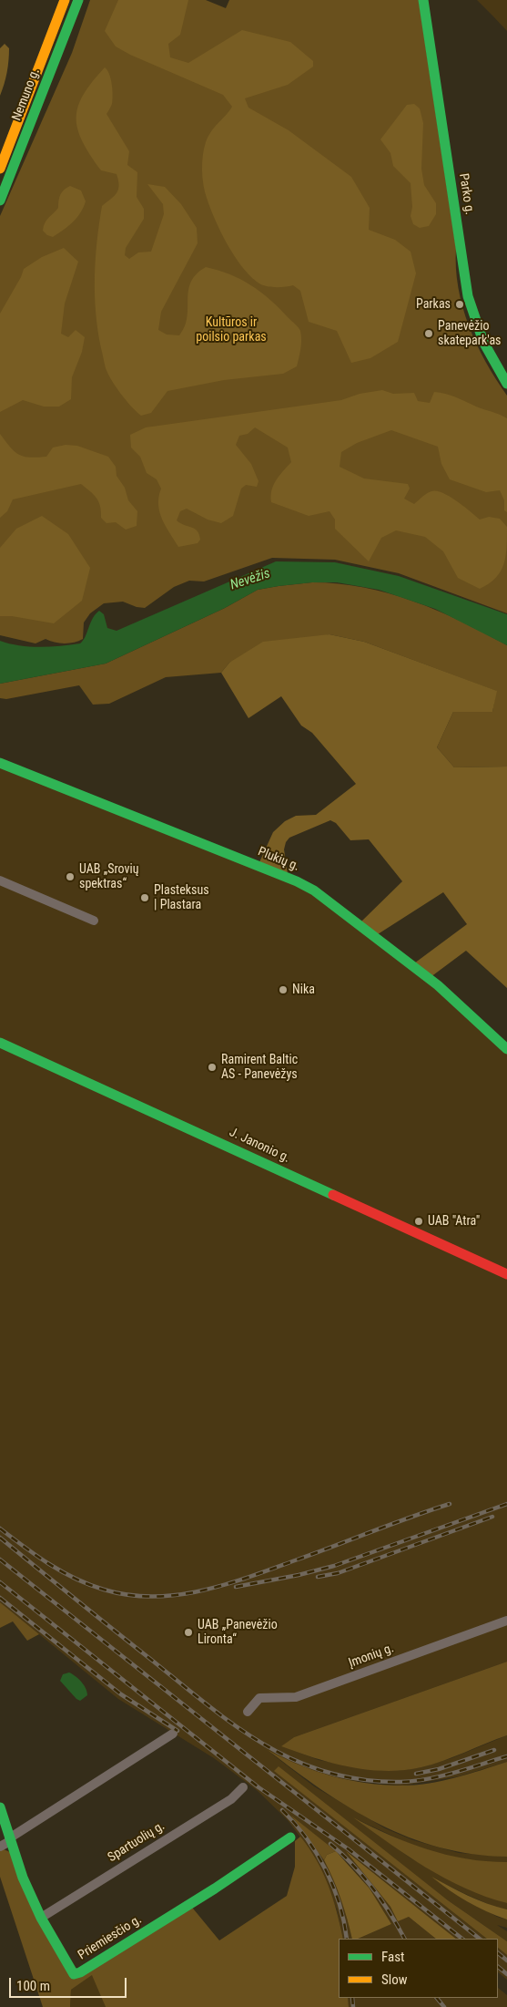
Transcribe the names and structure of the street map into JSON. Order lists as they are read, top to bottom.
{
  "streets": {
    "main road": [
      "Nemuno g.",
      "Parko g.",
      "Plukių g.",
      "J. Janonio g.",
      "Priemiesčio g."
    ],
    "street": ["Įmonių g.", "Spartuolių g."]
  },
  "crossings": [
    ["Spartuolių g.", "Priemiesčio g."]
  ],
  "water": ["Nevėžis"],
  "parks": ["Kultūros ir poilsio parkas"],
  "places": [
    "Parkas",
    "Panevėžio skatepark'as",
    "UAB „Srovių spektras“",
    "Plasteksus | Plastara",
    "Nika",
    "Ramirent Baltic AS - Panevėžys",
    "UAB \"Atra\"",
    "UAB „Panevėžio Lironta“"
  ],
  "legend": ["Fast", "Slow"],
  "scale_bar": "100 m"
}
